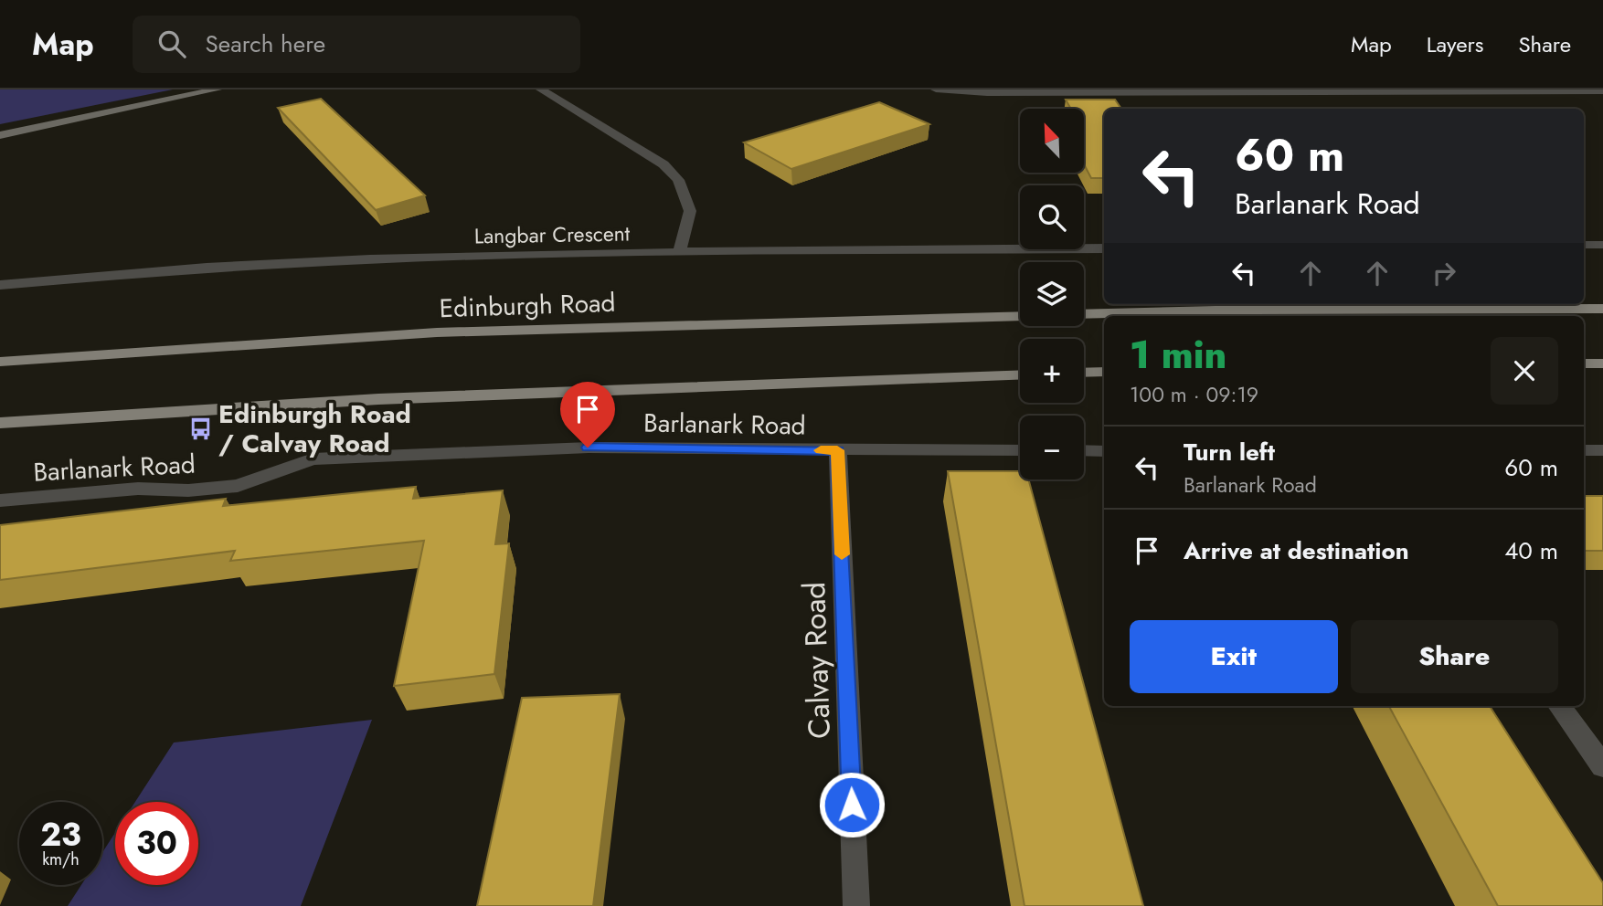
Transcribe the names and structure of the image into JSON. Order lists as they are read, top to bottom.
{
  "streets": {
    "main road": ["Edinburgh Road"],
    "street": ["Langbar Crescent", "Barlanark Road", "Calvay Road"]
  },
  "crossings": [
    ["Barlanark Road", "Calvay Road"]
  ],
  "places": {
    "bus stop": ["Edinburgh Road / Calvay Road"]
  },
  "north": "top left",
  "page": {
    "header": "Map",
    "search": "Search here",
    "nav": ["Map", "Layers", "Share"],
    "map_buttons": ["+", "−"],
    "turn": ["60 m", "Barlanark Road"],
    "heading": ["1 min", "100 m · 09:19"],
    "list": [
      {
        "name": "Turn left",
        "note": "Barlanark Road",
        "value": "60 m"
      },
      {
        "name": "Arrive at destination",
        "value": "40 m"
      }
    ],
    "buttons": ["Exit", "Share"],
    "speed": "23 km/h",
    "limit": "30"
  }
}
